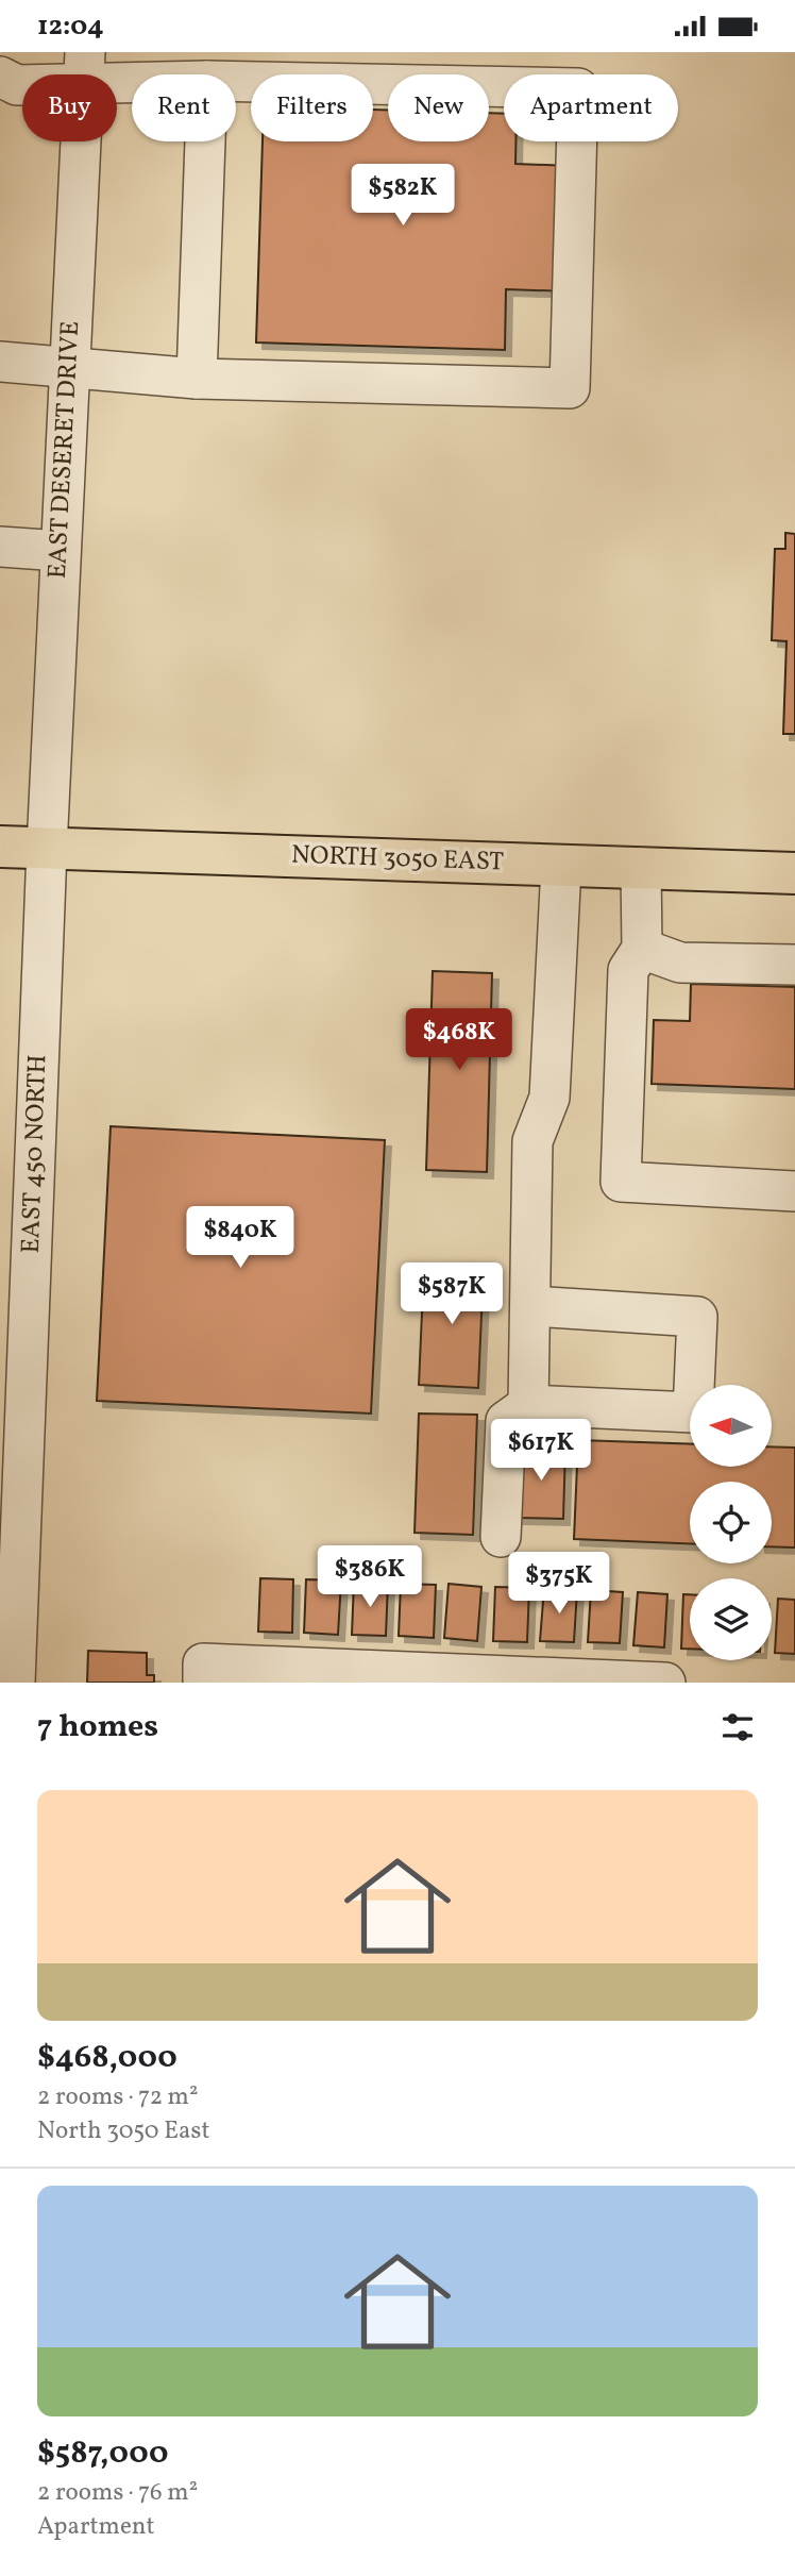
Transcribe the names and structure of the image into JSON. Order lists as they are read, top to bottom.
{
  "streets": {
    "main road": ["NORTH 3050 EAST"],
    "street": ["EAST DESERET DRIVE", "EAST 450 NORTH"]
  },
  "crossings": [
    ["EAST DESERET DRIVE", "NORTH 3050 EAST"],
    ["EAST DESERET DRIVE", "EAST 450 NORTH"],
    ["NORTH 3050 EAST", "EAST 450 NORTH"]
  ],
  "north": "left",
  "page": {
    "status": "12:04",
    "chip": [
      "Buy",
      "Rent",
      "Filters",
      "New",
      "Apartment"
    ],
    "price": [
      "$582K",
      "$468K",
      "$840K",
      "$587K",
      "$617K",
      "$386K",
      "$375K"
    ],
    "heading": "7 homes",
    "list": [
      {
        "name": "$468,000",
        "note": "2 rooms · 72 m² · North 3050 East"
      },
      {
        "name": "$587,000",
        "note": "2 rooms · 76 m² · Apartment"
      }
    ]
  }
}
